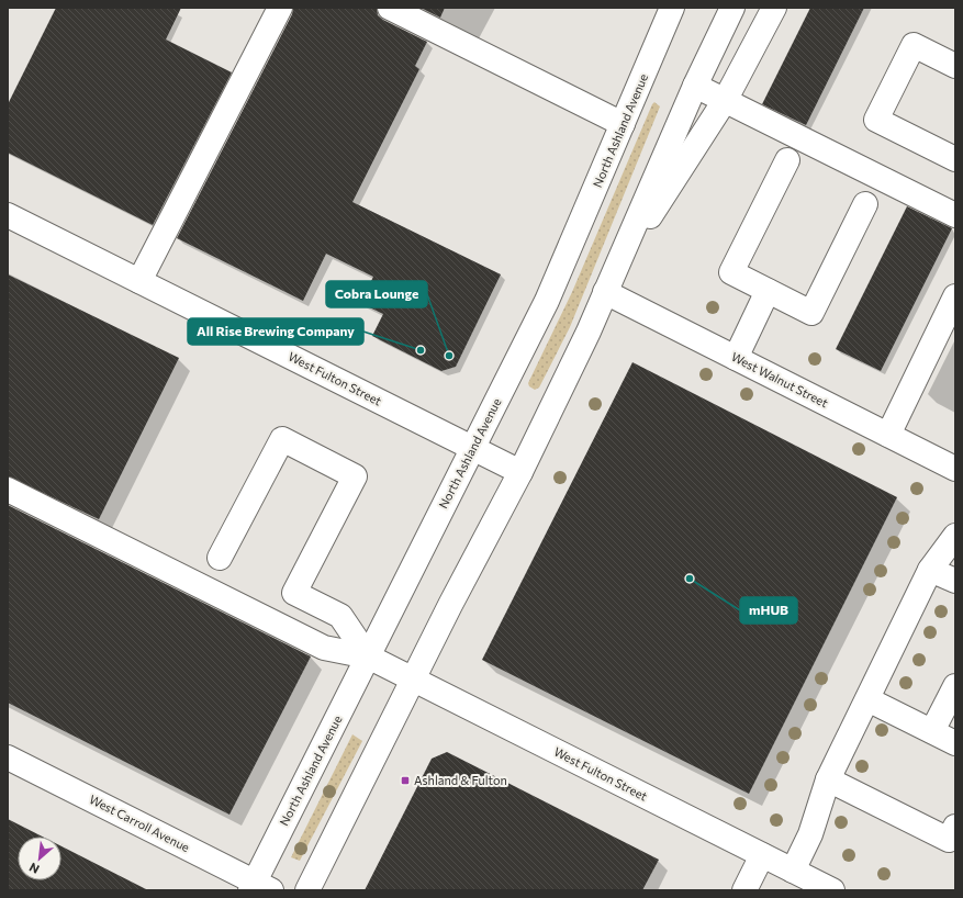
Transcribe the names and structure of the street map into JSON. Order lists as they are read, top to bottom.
{
  "streets": {
    "main road": [
      "North Ashland Avenue",
      "West Fulton Street",
      "West Walnut Street",
      "West Carroll Avenue"
    ]
  },
  "crossings": [
    ["North Ashland Avenue", "West Fulton Street"],
    ["North Ashland Avenue", "West Carroll Avenue"]
  ],
  "places": {
    "other": ["All Rise Brewing Company", "Cobra Lounge", "mHUB"],
    "transit": ["Ashland & Fulton"]
  },
  "north": "bottom left"
}
